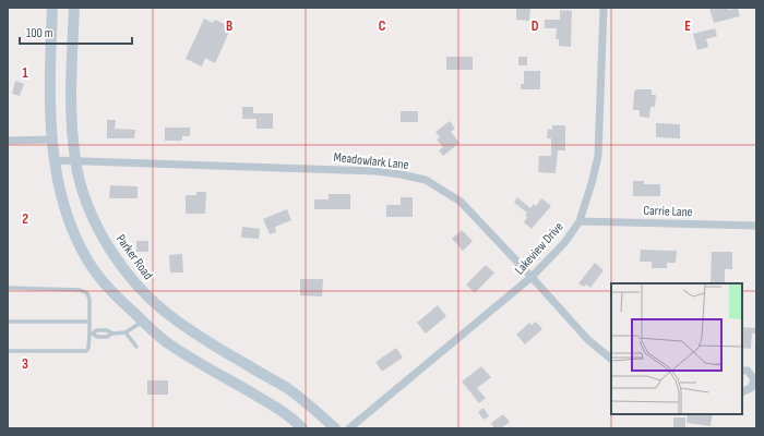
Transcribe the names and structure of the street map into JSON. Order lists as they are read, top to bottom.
{
  "streets": {
    "main road": ["Parker Road"],
    "street": ["Meadowlark Lane", "Carrie Lane", "Lakeview Drive"]
  },
  "crossings": [
    ["Meadowlark Lane", "Lakeview Drive"],
    ["Meadowlark Lane", "Parker Road"],
    ["Carrie Lane", "Lakeview Drive"]
  ],
  "scale_bar": "100 m",
  "grid": {
    "columns": [
      "B",
      "C",
      "D",
      "E"
    ],
    "rows": ["1", "2", "3"]
  }
}
